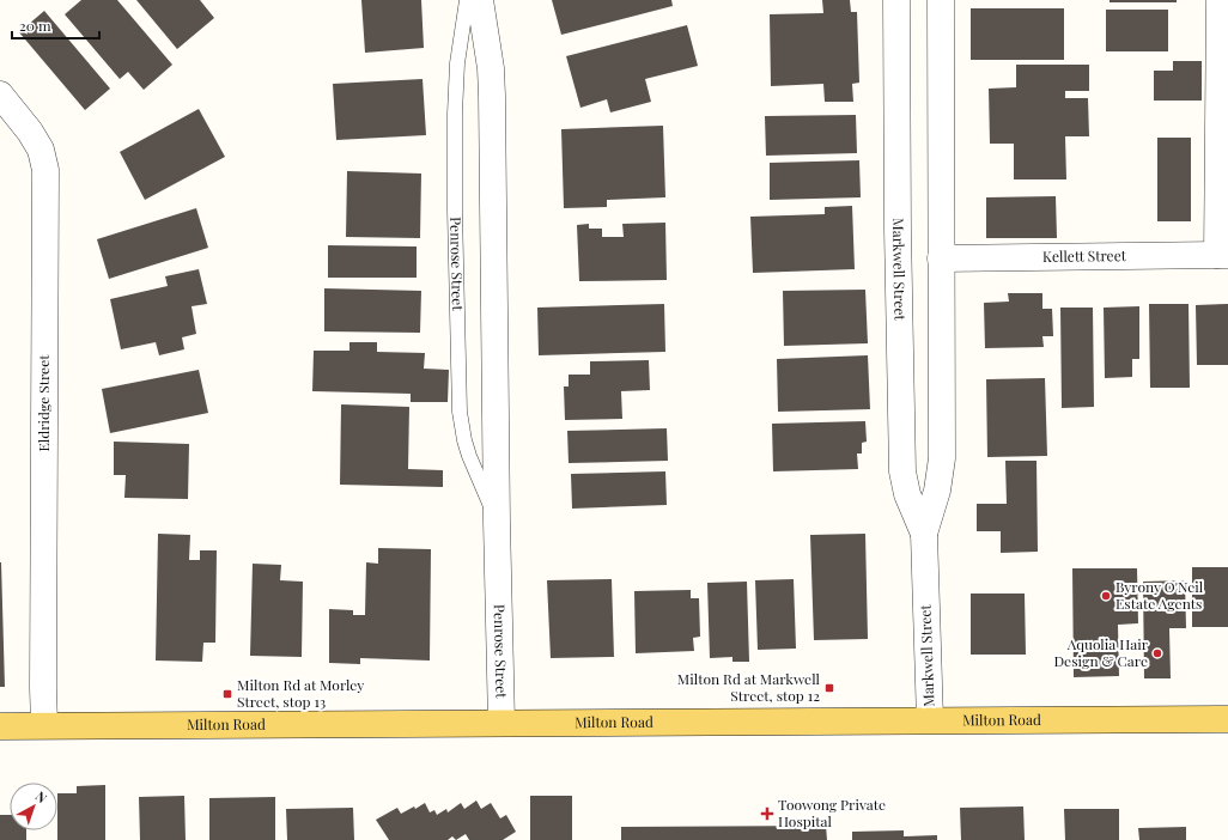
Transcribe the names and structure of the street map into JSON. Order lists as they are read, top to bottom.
{
  "streets": {
    "main road": ["Milton Road"],
    "street": [
      "Kellett Street",
      "Penrose Street",
      "Markwell Street",
      "Eldridge Street"
    ]
  },
  "crossings": [
    ["Kellett Street", "Markwell Street"],
    ["Penrose Street", "Milton Road"],
    ["Markwell Street", "Milton Road"],
    ["Eldridge Street", "Milton Road"]
  ],
  "places": {
    "other": ["Byrony O'Neil Estate Agents", "Aquolia Hair Design & Care"],
    "transit": ["Milton Rd at Markwell Street, stop 12", "Milton Rd at Morley Street, stop 13"],
    "health": ["Toowong Private Hospital"]
  },
  "scale_bar": "20 m",
  "north": "top right"
}
